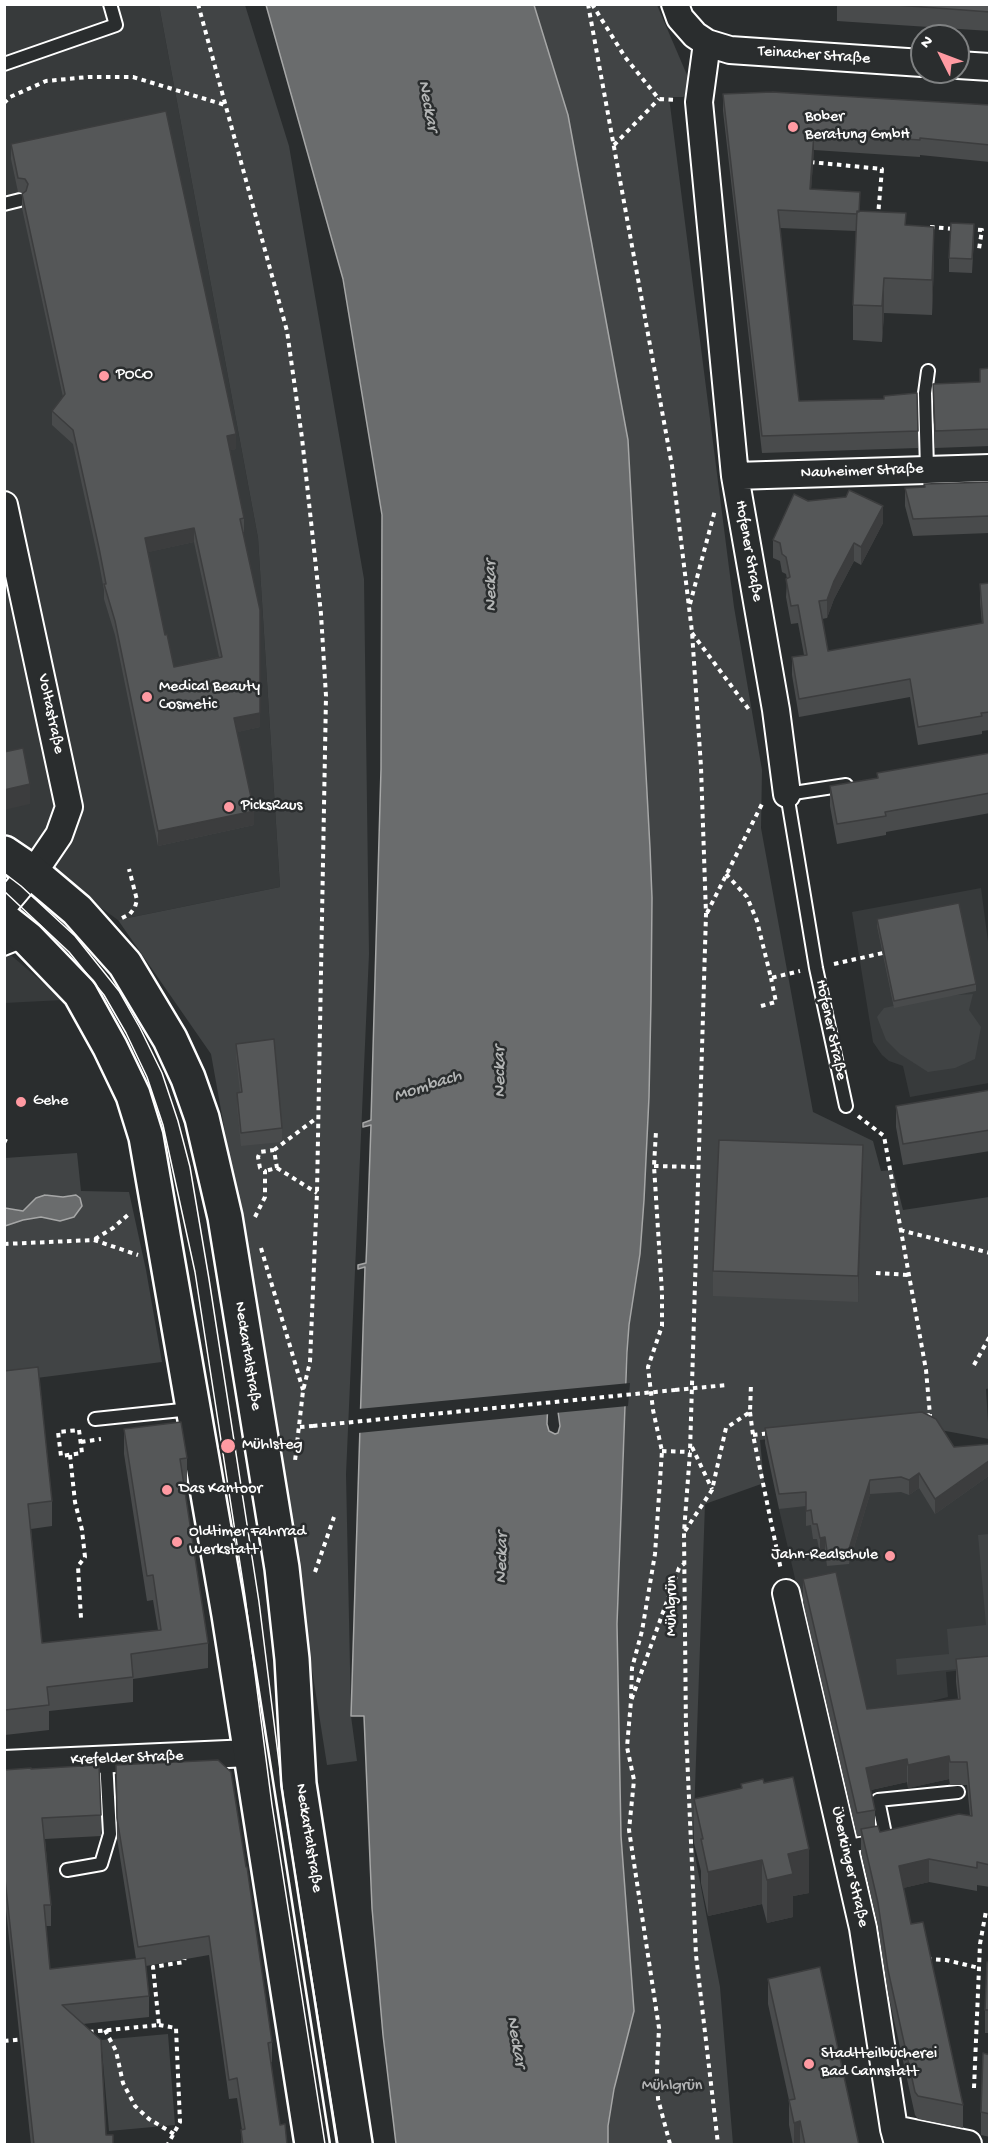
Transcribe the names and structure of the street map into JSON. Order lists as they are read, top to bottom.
{
  "streets": {
    "main road": ["Neckartalstraße"],
    "street": [
      "Teinacher Straße",
      "Nauheimer Straße",
      "Hofener Straße",
      "Voltastraße",
      "Krefelder Straße",
      "Überkinger Straße"
    ],
    "path": ["Mühlgrün"]
  },
  "crossings": [
    ["Teinacher Straße", "Hofener Straße"],
    ["Nauheimer Straße", "Hofener Straße"],
    ["Voltastraße", "Neckartalstraße"]
  ],
  "water": ["Neckar", "Mombach"],
  "parks": ["Mühlgrün"],
  "places": [
    "Bober Beratung GmbH",
    "POCO",
    "Medical Beauty Cosmetic",
    "PicksRaus",
    "Gehe",
    "Mühlsteg",
    "Das Kantoor",
    "Oldtimer Fahrrad Werkstatt",
    "Jahn-Realschule",
    "Stadtteilbücherei Bad Cannstatt"
  ],
  "north": "top left"
}
